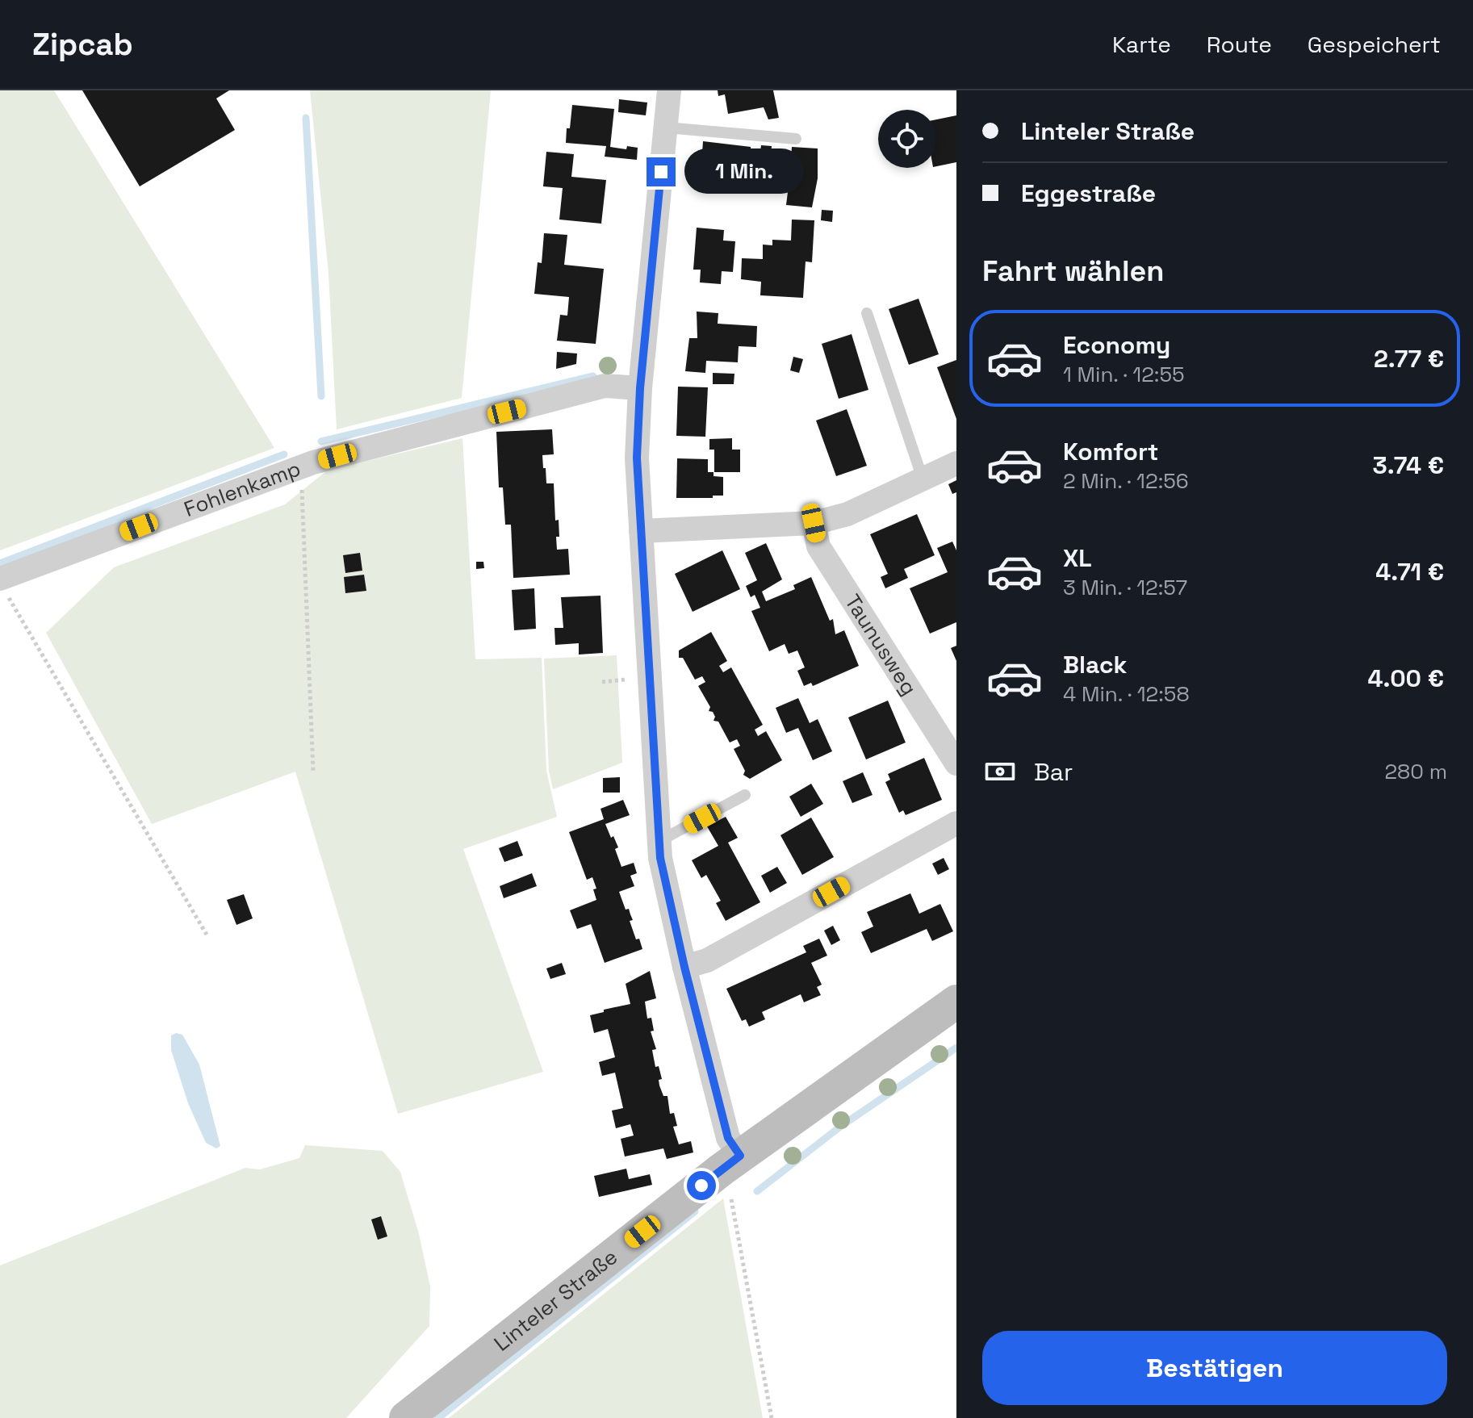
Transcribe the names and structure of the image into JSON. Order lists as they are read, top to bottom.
{
  "streets": {
    "street": ["Fohlenkamp", "Taunusweg", "Linteler Straße"]
  },
  "page": {
    "header": "Zipcab",
    "nav": ["Karte", "Route", "Gespeichert"],
    "banner": ["Linteler Straße", "Eggestraße"],
    "bubble": "1 Min.",
    "heading": "Fahrt wählen",
    "list": [
      {
        "name": "Economy",
        "note": "1 Min. · 12:55",
        "value": "2.77 €"
      },
      {
        "name": "Komfort",
        "note": "2 Min. · 12:56",
        "value": "3.74 €"
      },
      {
        "name": "XL",
        "note": "3 Min. · 12:57",
        "value": "4.71 €"
      },
      {
        "name": "Black",
        "note": "4 Min. · 12:58",
        "value": "4.00 €"
      }
    ],
    "pay": ["Bar", "280 m"],
    "buttons": "Bestätigen"
  }
}
